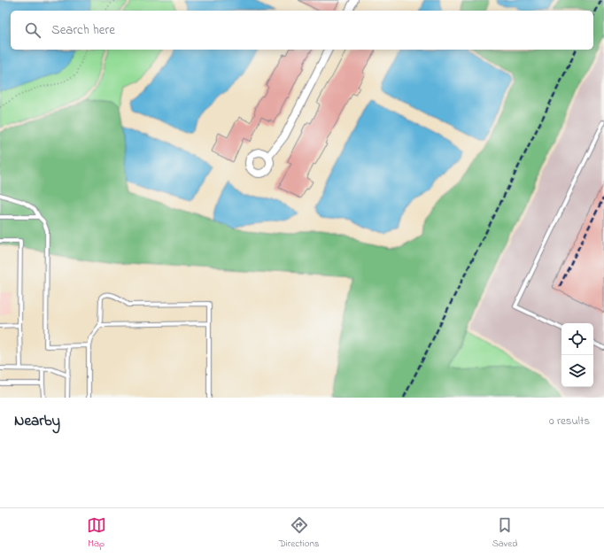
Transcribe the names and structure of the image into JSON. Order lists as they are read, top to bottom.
{
  "page": {
    "search": "Search here",
    "heading": ["Nearby", "0 results"],
    "nav": ["Map", "Directions", "Saved"]
  }
}
